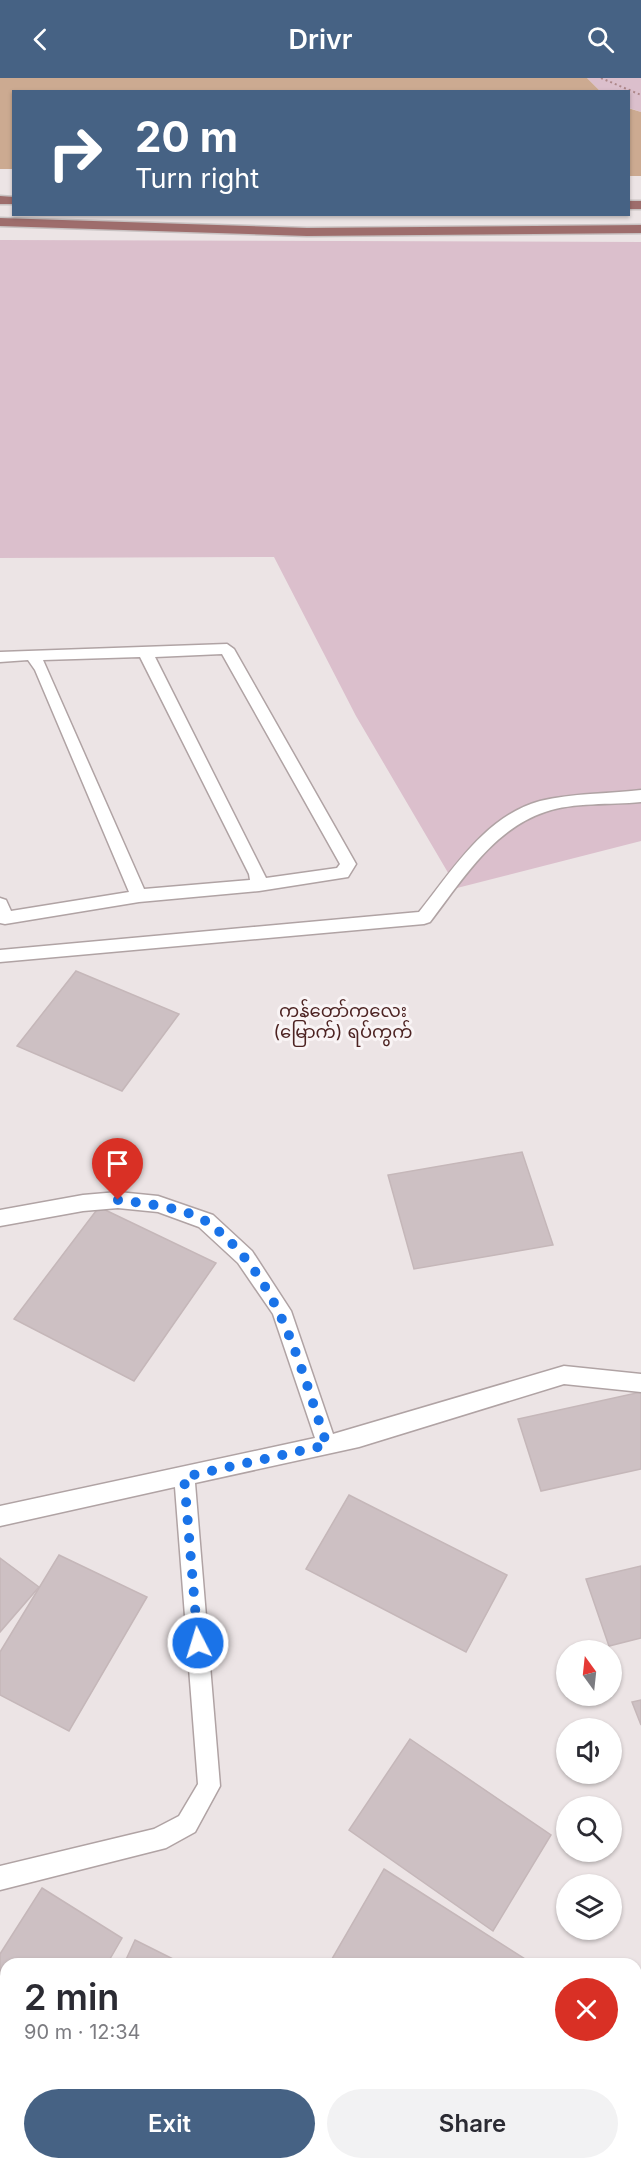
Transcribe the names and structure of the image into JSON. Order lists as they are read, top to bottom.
{
  "districts": ["ကန်တော်ကလေး (မြောက်) ရပ်ကွက်"],
  "north": "top",
  "page": {
    "header": "Drivr",
    "turn": ["20 m", "Turn right"],
    "heading": ["2 min", "90 m · 12:34"],
    "buttons": ["Exit", "Share"]
  }
}
